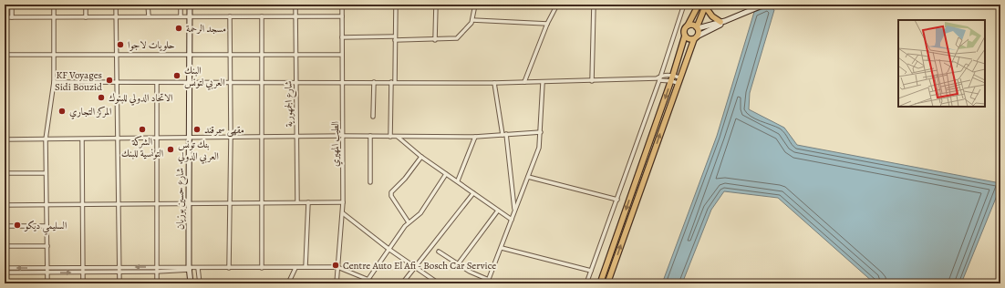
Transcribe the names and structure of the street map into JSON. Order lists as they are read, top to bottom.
{
  "streets": {
    "main road": ["شارع حسين بوزيان"],
    "street": ["شارع الجمهورية", "الطيب المهيري"]
  },
  "places": [
    "مسجد الرحمة",
    "حلويات لاجوا",
    "البنك العربي لتونس",
    "KF Voyages Sidi Bouzid",
    "الاتحاد الدولي للبنوك",
    "المركز التجاري",
    "الشركة التونسية للبنك",
    "مقهى سمرقند",
    "بنك تونس العربي الدولي",
    "السليمي ديكو",
    "Centre Auto El Afi - Bosch Car Service"
  ]
}
